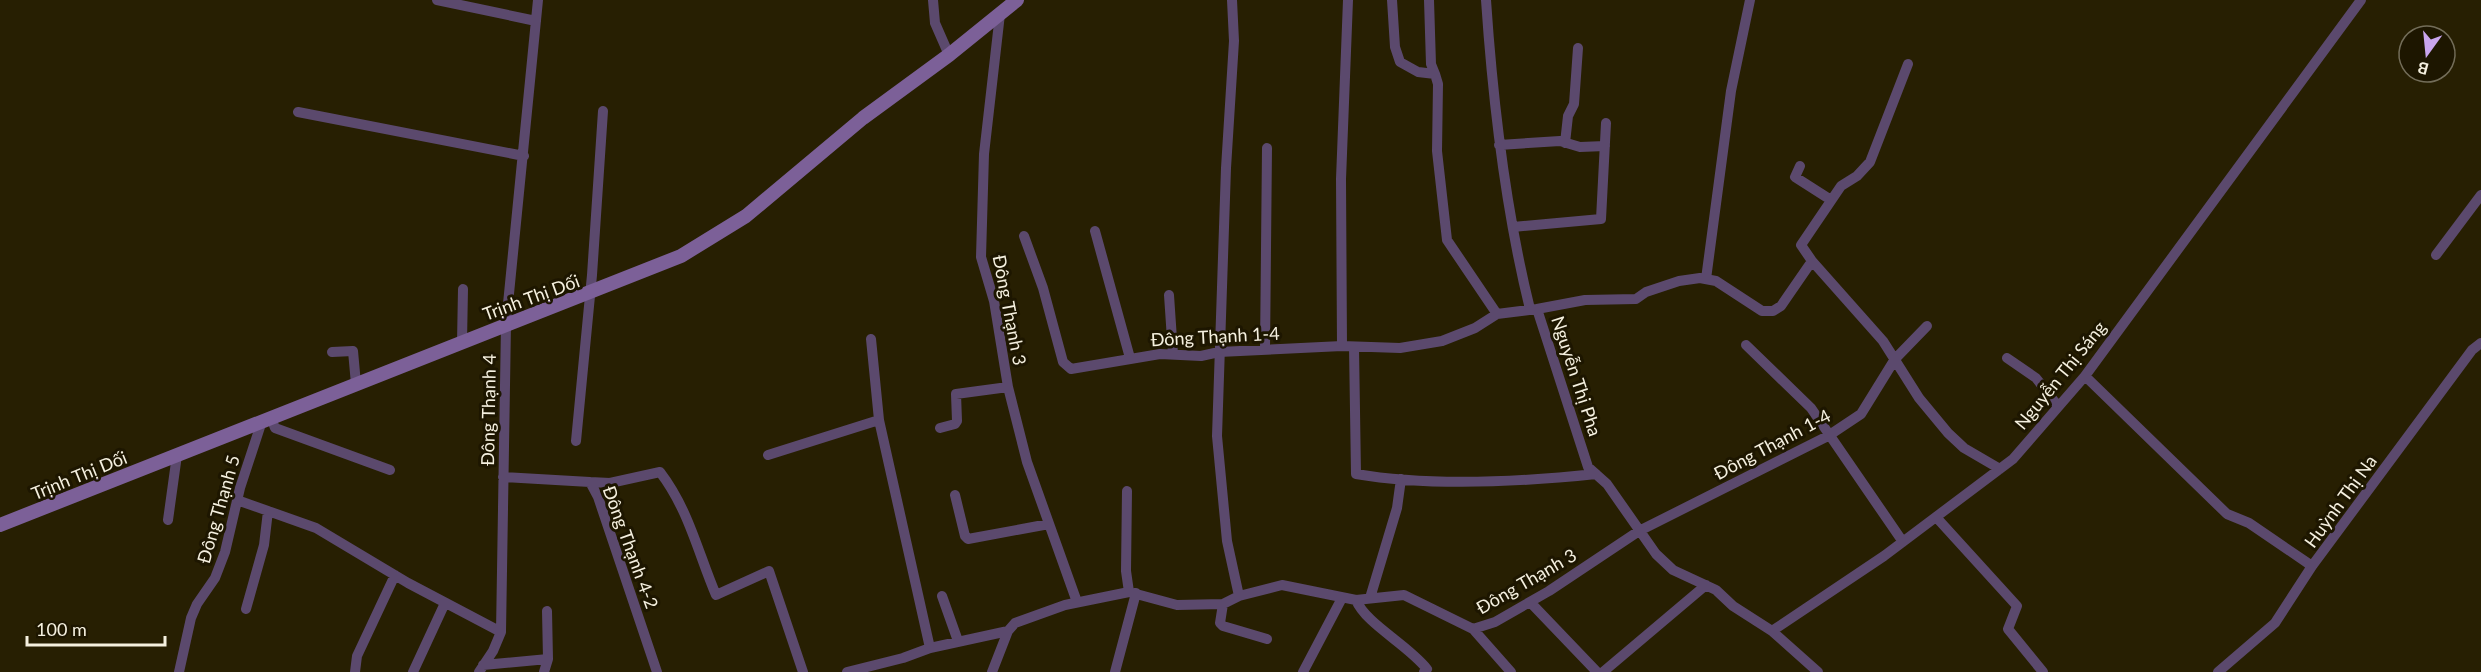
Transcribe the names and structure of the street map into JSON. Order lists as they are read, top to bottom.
{
  "streets": {
    "main road": ["Trịnh Thị Dối"],
    "street": [
      "Đông Thạnh 3",
      "Đông Thạnh 1-4",
      "Nguyễn Thị Sáng",
      "Nguyễn Thị Pha",
      "Đông Thạnh 4",
      "Huỳnh Thị Na",
      "Đông Thạnh 5",
      "Đông Thạnh 4-2"
    ]
  },
  "crossings": [
    ["Trịnh Thị Dối", "Đông Thạnh 3"],
    ["Trịnh Thị Dối", "Đông Thạnh 4"],
    ["Trịnh Thị Dối", "Đông Thạnh 5"],
    ["Đông Thạnh 3", "Đông Thạnh 1-4"],
    ["Đông Thạnh 3", "Nguyễn Thị Pha"],
    ["Đông Thạnh 1-4", "Nguyễn Thị Pha"],
    ["Nguyễn Thị Sáng", "Nguyễn Thị Pha"],
    ["Đông Thạnh 4", "Đông Thạnh 4-2"]
  ],
  "scale_bar": "100 m",
  "north": "bottom"
}
